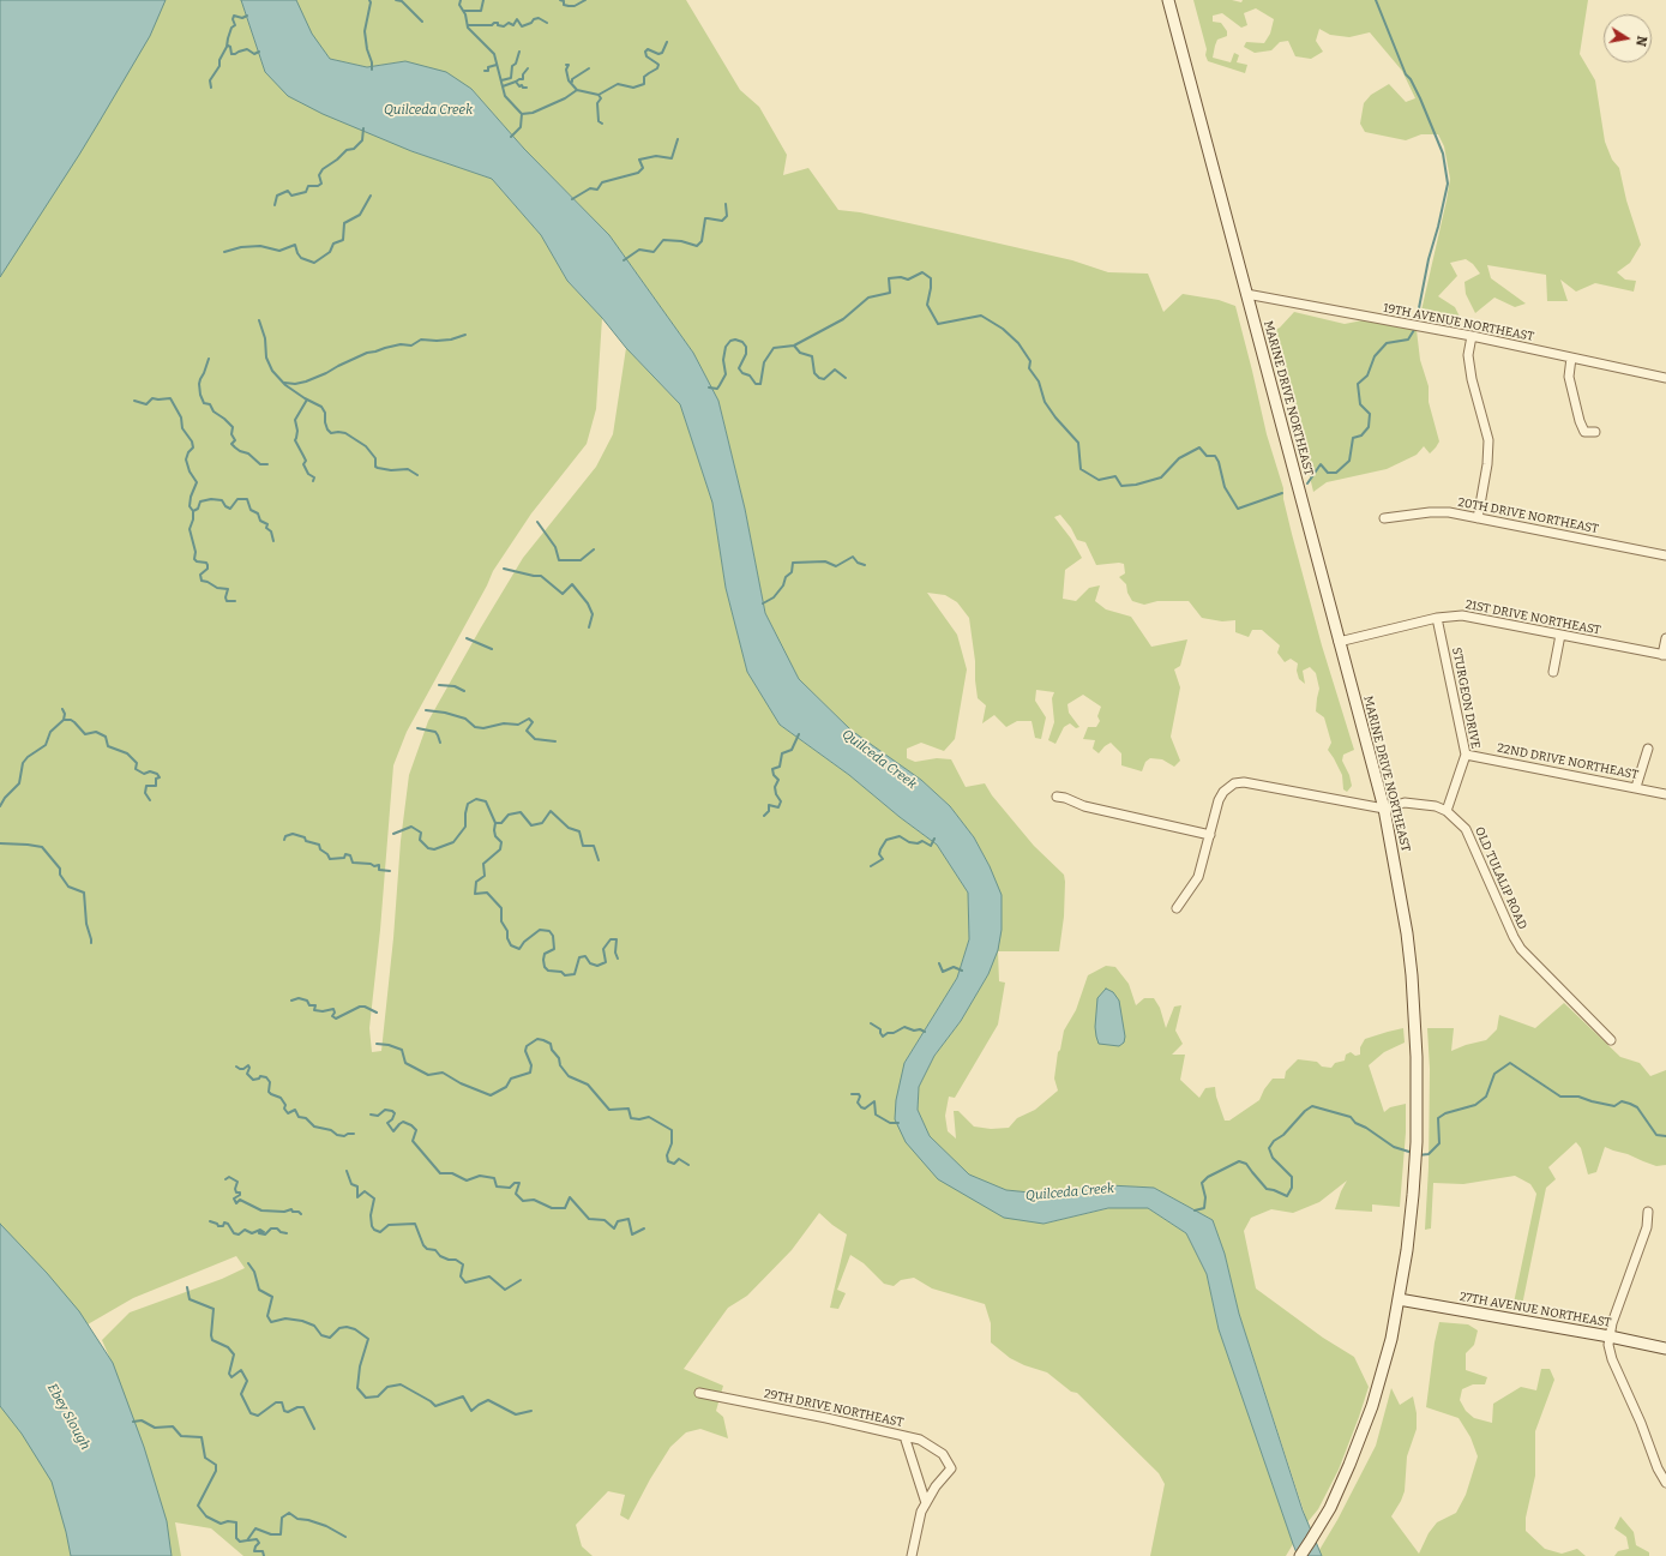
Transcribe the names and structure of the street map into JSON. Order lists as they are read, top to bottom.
{
  "streets": {
    "main road": ["MARINE DRIVE NORTHEAST", "27TH AVENUE NORTHEAST"],
    "street": [
      "19TH AVENUE NORTHEAST",
      "20TH DRIVE NORTHEAST",
      "21ST DRIVE NORTHEAST",
      "STURGEON DRIVE",
      "22ND DRIVE NORTHEAST",
      "OLD TULALIP ROAD",
      "29TH DRIVE NORTHEAST"
    ]
  },
  "crossings": [
    ["19TH AVENUE NORTHEAST", "MARINE DRIVE NORTHEAST"],
    ["MARINE DRIVE NORTHEAST", "21ST DRIVE NORTHEAST"],
    ["MARINE DRIVE NORTHEAST", "27TH AVENUE NORTHEAST"],
    ["21ST DRIVE NORTHEAST", "STURGEON DRIVE"],
    ["STURGEON DRIVE", "22ND DRIVE NORTHEAST"],
    ["STURGEON DRIVE", "OLD TULALIP ROAD"]
  ],
  "water": ["Quilceda Creek", "Ebey Slough"],
  "north": "right"
}
